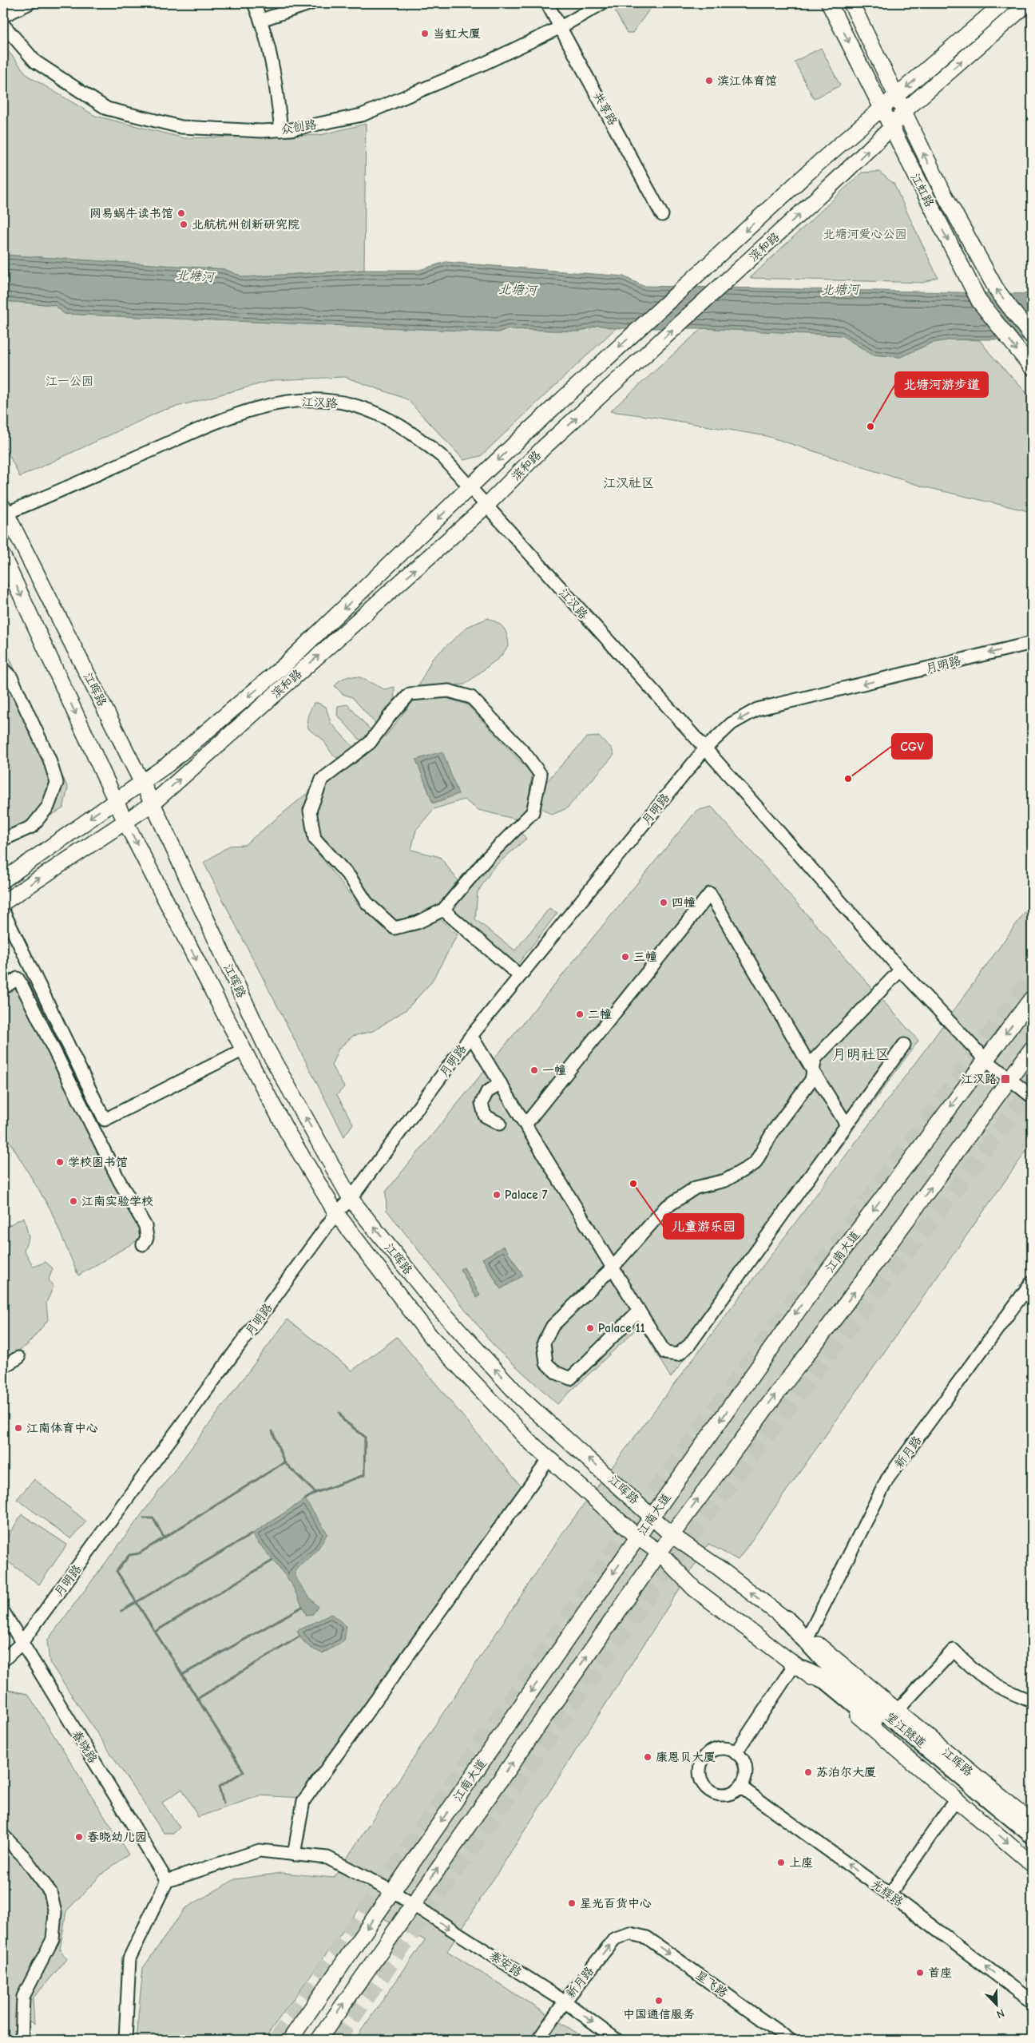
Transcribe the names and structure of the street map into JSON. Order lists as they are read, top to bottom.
{
  "streets": {
    "highway": ["望江隧道"],
    "main road": [
      "江虹路",
      "滨和路",
      "江晖路",
      "江南大道"
    ],
    "street": [
      "共享路",
      "众创路",
      "江汉路",
      "月明路",
      "新月路",
      "春晓路",
      "光辉路",
      "泰安路",
      "星飞路"
    ]
  },
  "crossings": [
    ["共享路", "众创路"],
    ["江虹路", "滨和路"],
    ["滨和路", "江汉路"],
    ["滨和路", "江晖路"],
    ["江汉路", "月明路"],
    ["江汉路", "江晖路"],
    ["江汉路", "江南大道"],
    ["月明路", "江晖路"],
    ["月明路", "春晓路"],
    ["江晖路", "江南大道"],
    ["江晖路", "新月路"],
    ["江晖路", "望江隧道"],
    ["江南大道", "泰安路"],
    ["新月路", "泰安路"],
    ["新月路", "星飞路"]
  ],
  "one_way": ["光辉路", "泰安路", "星飞路"],
  "districts": ["江汉社区", "月明社区"],
  "water": ["北塘河"],
  "parks": ["北塘河爱心公园", "江一公园"],
  "places": {
    "other": [
      "当虹大厦",
      "滨江体育馆",
      "网易蜗牛读书馆",
      "北航杭州创新研究院",
      "北塘河游步道",
      "CGV",
      "四幢",
      "三幢",
      "二幢",
      "一幢",
      "学校图书馆",
      "儿童游乐园",
      "Palace 7",
      "江南实验学校",
      "Palace 11",
      "江南体育中心",
      "康恩贝大厦",
      "苏泊尔大厦",
      "春晓幼儿园",
      "上座",
      "星光百货中心",
      "首座",
      "中国通信服务"
    ],
    "transit": ["江汉路"]
  },
  "north": "bottom right"
}
